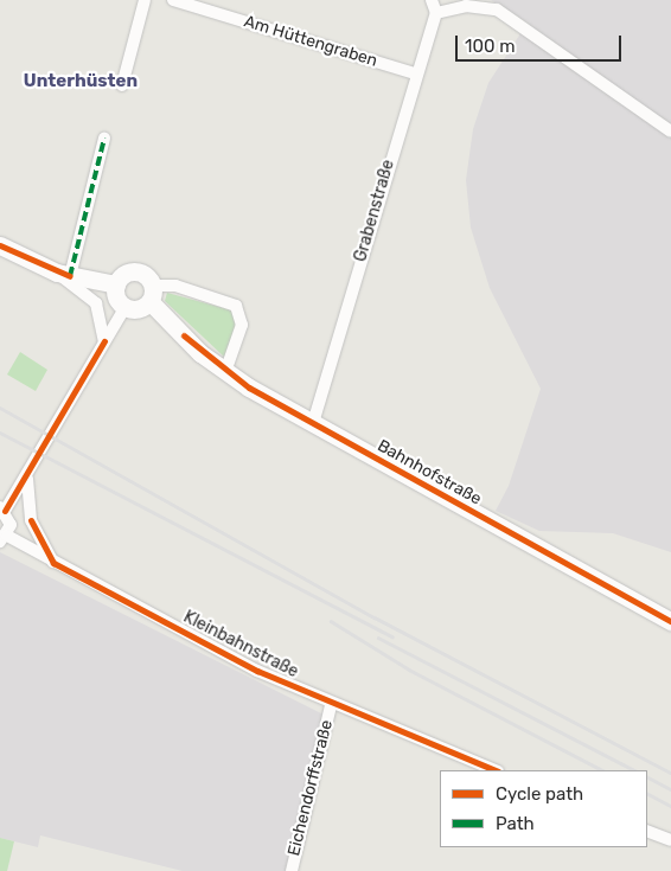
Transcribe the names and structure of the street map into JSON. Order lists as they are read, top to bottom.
{
  "streets": {
    "street": [
      "Am Hüttengraben",
      "Grabenstraße",
      "Bahnhofstraße",
      "Kleinbahnstraße",
      "Eichendorffstraße"
    ]
  },
  "crossings": [
    ["Am Hüttengraben", "Grabenstraße"],
    ["Grabenstraße", "Bahnhofstraße"],
    ["Kleinbahnstraße", "Eichendorffstraße"]
  ],
  "districts": ["Unterhüsten"],
  "legend": ["Cycle path", "Path"],
  "scale_bar": "100 m"
}
